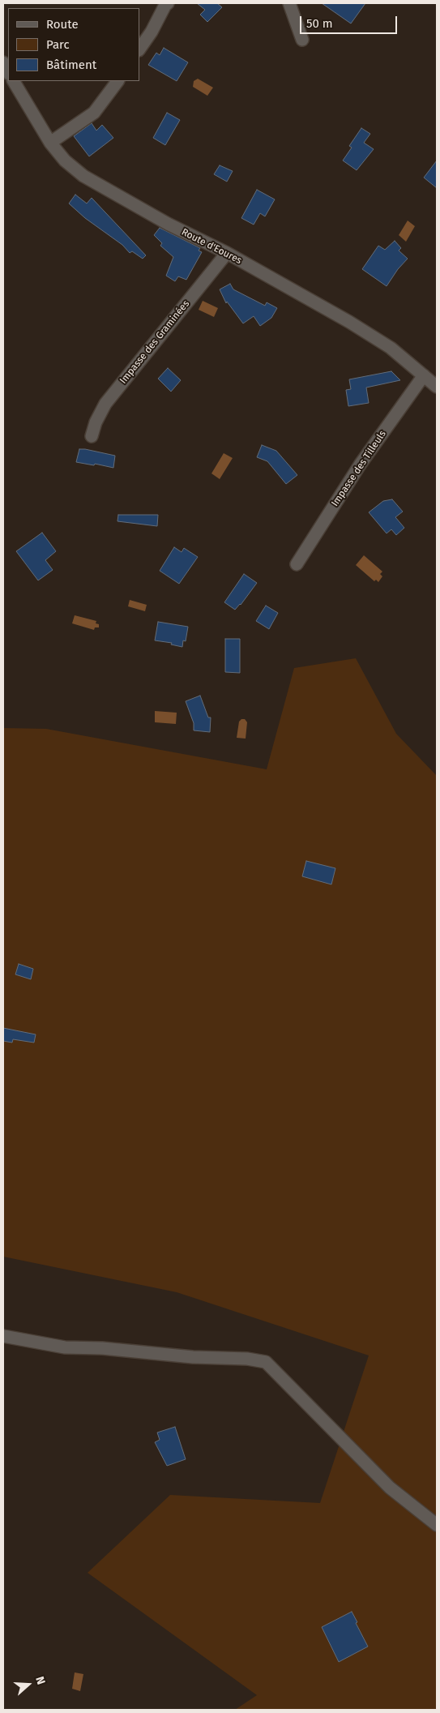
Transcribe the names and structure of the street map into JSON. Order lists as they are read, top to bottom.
{
  "streets": {
    "street": ["Route d'Eoures", "Impasse des Graminées", "Impasse des Tilleuls"]
  },
  "crossings": [
    ["Route d'Eoures", "Impasse des Graminées"],
    ["Route d'Eoures", "Impasse des Tilleuls"]
  ],
  "legend": ["Route", "Parc", "Bâtiment"],
  "scale_bar": "50 m",
  "north": "right"
}
